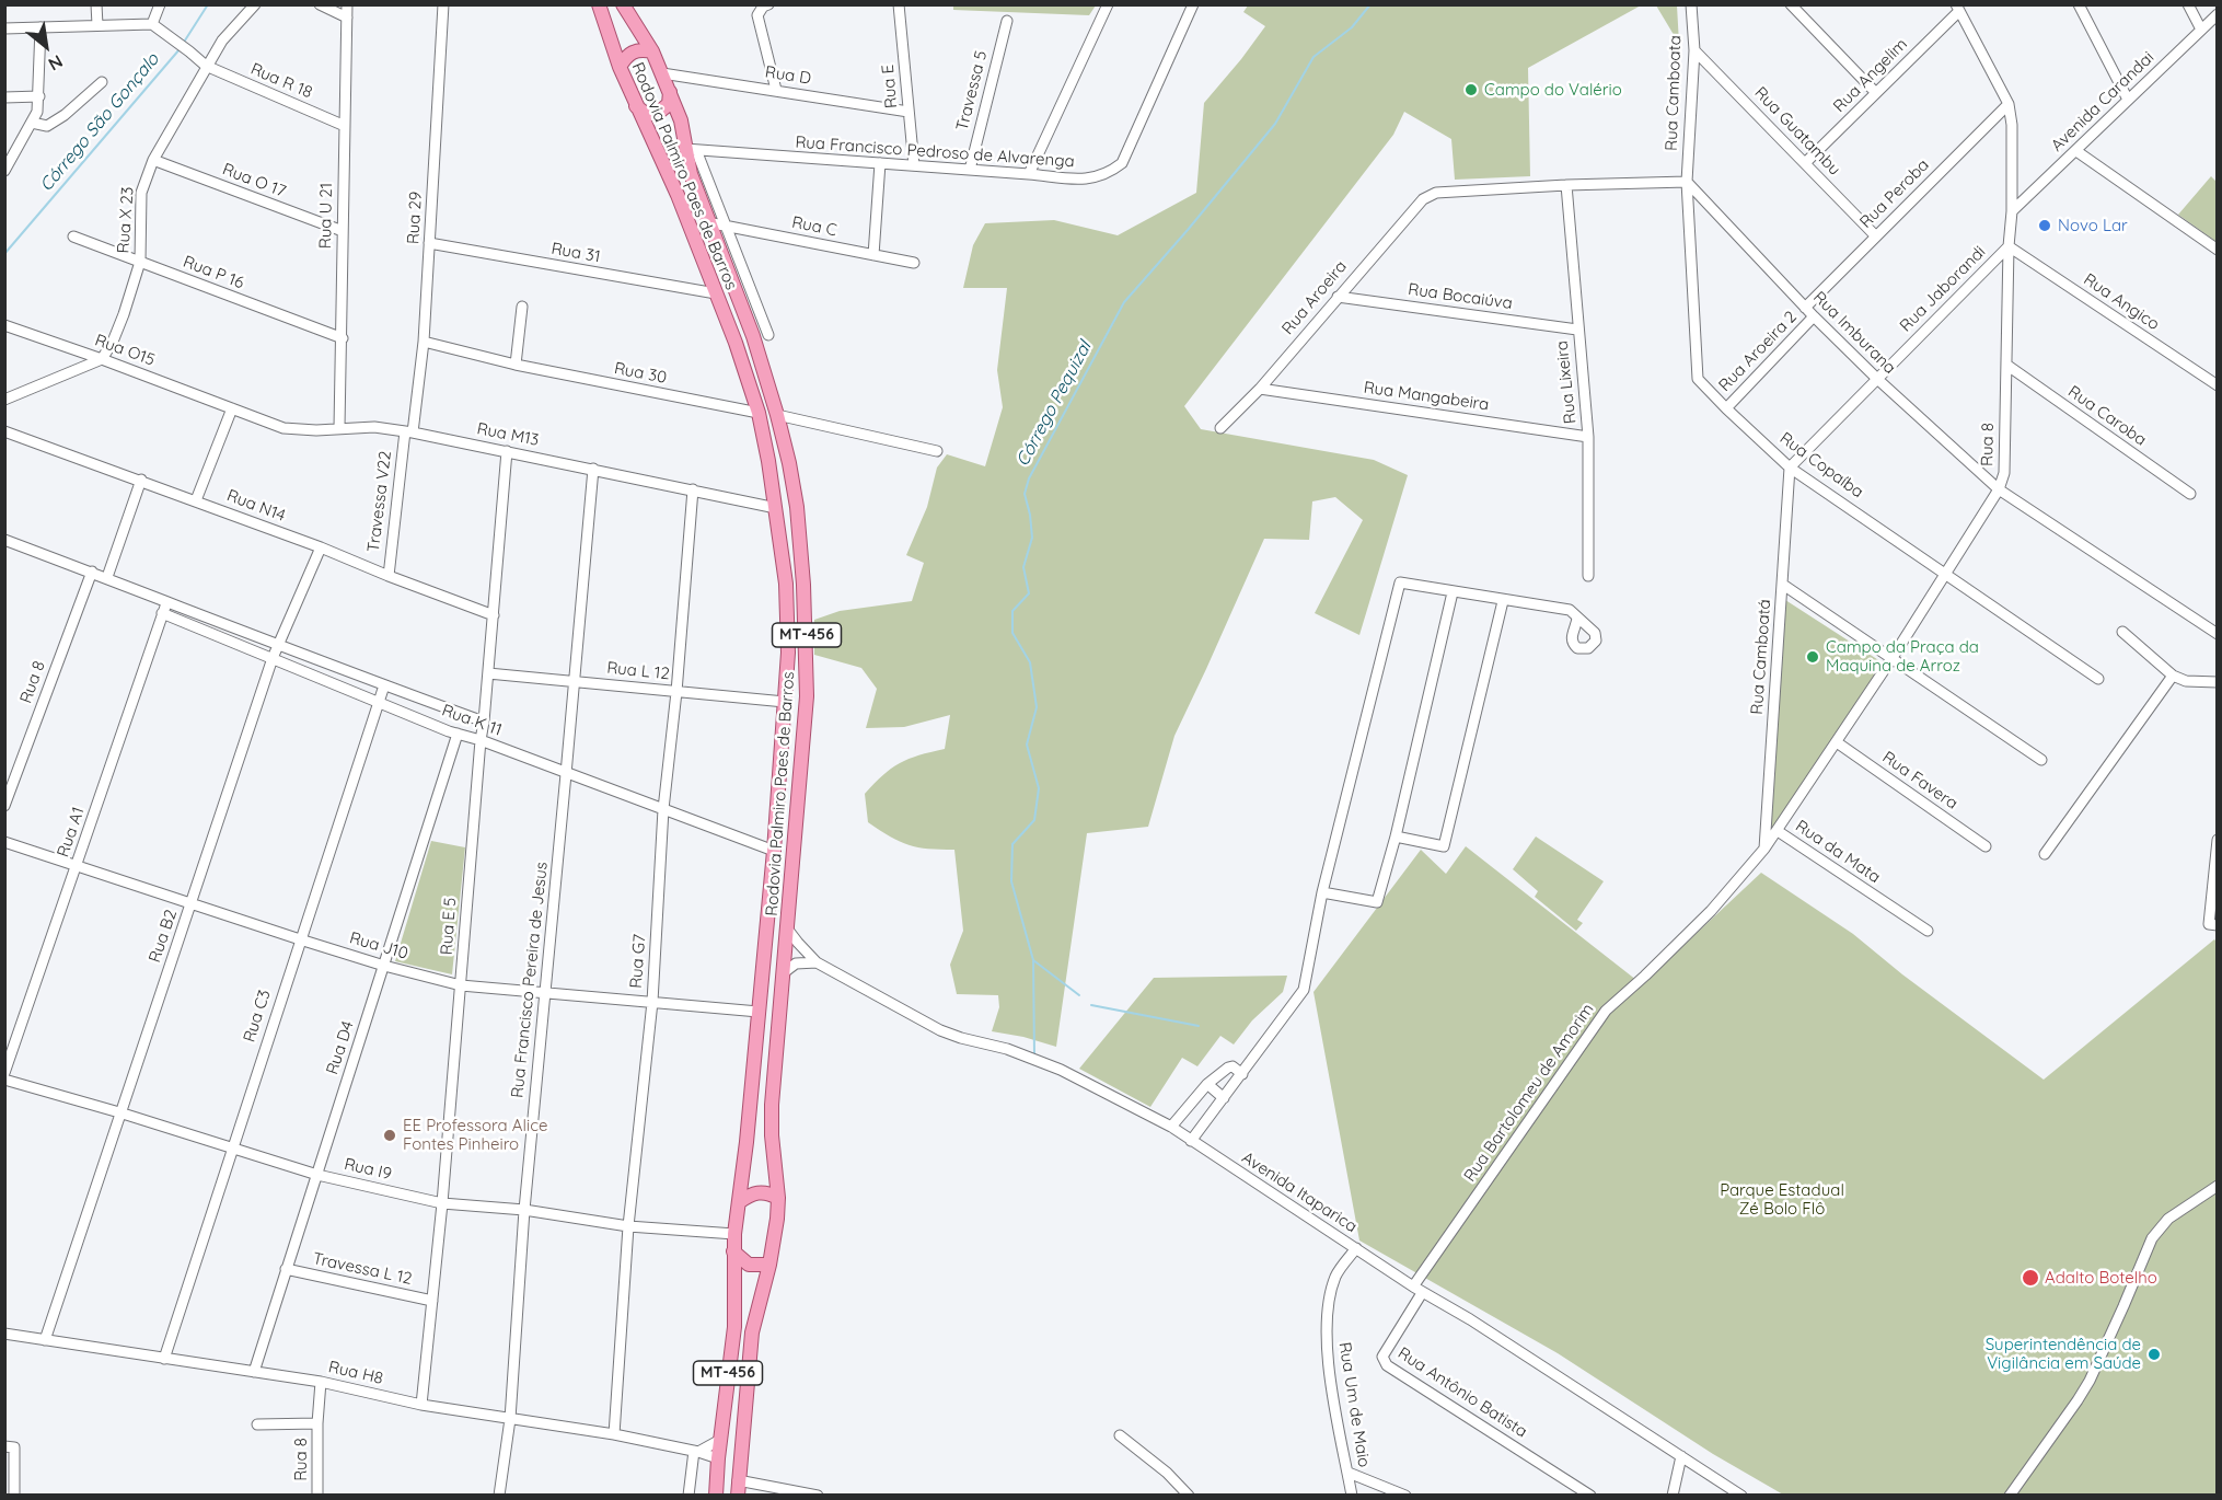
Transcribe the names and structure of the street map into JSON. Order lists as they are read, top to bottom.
{
  "streets": {
    "main road": ["Rodovia Palmiro Paes de Barros", "MT-456"],
    "street": [
      "Rua D",
      "Rua Angelim",
      "Rua R 18",
      "Rua E",
      "Travessa 5",
      "Rua Camboata",
      "Avenida Carandai",
      "Rua Guatambu",
      "Rua Francisco Pedroso de Alvarenga",
      "Rua O 17",
      "Rua Peroba",
      "Rua U 21",
      "Rua 29",
      "Rua X 23",
      "Rua C",
      "Rua 31",
      "Rua P 16",
      "Rua Jaborandi",
      "Rua Bocaiúva",
      "Rua Aroeira",
      "Rua Angico",
      "Rua Imburana",
      "Rua O15",
      "Rua Aroeira 2",
      "Rua 30",
      "Rua Lixeira",
      "Rua Mangabeira",
      "Rua Caroba",
      "Rua M13",
      "Rua 8",
      "Rua Copaíba",
      "Travessa V22",
      "Rua N14",
      "Rua Camboatá",
      "Rua L 12",
      "Rua K 11",
      "Rua Favera",
      "Rua A1",
      "Rua da Mata",
      "Rua E 5",
      "Rua B2",
      "Rua J10",
      "Rua G7",
      "Rua Francisco Pereira de Jesus",
      "Rua C3",
      "Rua D4",
      "Rua Bartolomeu de Amorim",
      "Rua I9",
      "Avenida Itaparica",
      "Travessa L 12",
      "Rua H8",
      "Rua Antônio Batista",
      "Rua Um de Maio"
    ]
  },
  "crossings": [
    ["Rua D", "Rua E"],
    ["Rua D", "Rodovia Palmiro Paes de Barros"],
    ["Rua Angelim", "Rua Guatambu"],
    ["Rua Angelim", "Rua 8"],
    ["Rua R 18", "Rua U 21"],
    ["Rua R 18", "Rua X 23"],
    ["Rua E", "Rua Francisco Pedroso de Alvarenga"],
    ["Travessa 5", "Rua Francisco Pedroso de Alvarenga"],
    ["Rua Camboata", "Rua Guatambu"],
    ["Rua Camboata", "Rua Imburana"],
    ["Rua Camboata", "Rua Copaíba"],
    ["Avenida Carandai", "Rua 8"],
    ["Rua Guatambu", "Rua Peroba"],
    ["Rua Francisco Pedroso de Alvarenga", "Rodovia Palmiro Paes de Barros"],
    ["Rodovia Palmiro Paes de Barros", "Rua C"],
    ["Rodovia Palmiro Paes de Barros", "Rua 31"],
    ["Rodovia Palmiro Paes de Barros", "Rua 30"],
    ["Rodovia Palmiro Paes de Barros", "Rua M13"],
    ["Rodovia Palmiro Paes de Barros", "Rua L 12"],
    ["Rodovia Palmiro Paes de Barros", "Rua K 11"],
    ["Rodovia Palmiro Paes de Barros", "Rua J10"],
    ["Rodovia Palmiro Paes de Barros", "Rua I9"],
    ["Rodovia Palmiro Paes de Barros", "Avenida Itaparica"],
    ["Rodovia Palmiro Paes de Barros", "Rua H8"],
    ["Rua O 17", "Rua U 21"],
    ["Rua O 17", "Rua X 23"],
    ["Rua Peroba", "Rua Imburana"],
    ["Rua Peroba", "Rua 8"],
    ["Rua U 21", "Rua P 16"],
    ["Rua U 21", "Rua M13"],
    ["Rua 29", "Rua 31"],
    ["Rua 29", "Rua 30"],
    ["Rua 29", "Rua M13"],
    ["Rua 29", "Travessa V22"],
    ["Rua X 23", "Rua P 16"],
    ["Rua X 23", "Rua O15"],
    ["Rua Jaborandi", "Rua Angico"],
    ["Rua Jaborandi", "Rua Imburana"],
    ["Rua Jaborandi", "Rua 8"],
    ["Rua Jaborandi", "Rua Copaíba"],
    ["Rua Jaborandi", "Rua Camboatá"],
    ["Rua Bocaiúva", "Rua Aroeira"],
    ["Rua Bocaiúva", "Rua Lixeira"],
    ["Rua Aroeira", "Rua Lixeira"],
    ["Rua Aroeira", "Rua Mangabeira"],
    ["Rua Angico", "Rua 8"],
    ["Rua Imburana", "Rua Aroeira 2"],
    ["Rua Imburana", "Rua 8"],
    ["Rua Imburana", "Rua Copaíba"],
    ["Rua O15", "Rua M13"],
    ["Rua Aroeira 2", "Rua Copaíba"],
    ["Rua Lixeira", "Rua Mangabeira"],
    ["Rua Caroba", "Rua 8"],
    ["Rua M13", "Travessa V22"],
    ["Rua M13", "Rua E 5"],
    ["Rua M13", "Rua G7"],
    ["Rua M13", "Rua Francisco Pereira de Jesus"],
    ["Rua 8", "Rua Copaíba"],
    ["Rua 8", "Rua K 11"],
    ["Rua 8", "Rua Favera"],
    ["Rua 8", "Rua da Mata"],
    ["Rua 8", "Rua H8"],
    ["Rua Copaíba", "Rua Camboatá"],
    ["Travessa V22", "Rua N14"],
    ["Rua N14", "Rua E 5"],
    ["Rua N14", "Rua B2"],
    ["Rua Camboatá", "Rua da Mata"],
    ["Rua L 12", "Rua E 5"],
    ["Rua L 12", "Rua G7"],
    ["Rua L 12", "Rua Francisco Pereira de Jesus"],
    ["Rua K 11", "Rua A1"],
    ["Rua K 11", "Rua E 5"],
    ["Rua K 11", "Rua B2"],
    ["Rua K 11", "Rua G7"],
    ["Rua K 11", "Rua Francisco Pereira de Jesus"],
    ["Rua K 11", "Rua C3"],
    ["Rua K 11", "Rua D4"],
    ["Rua A1", "Rua J10"],
    ["Rua da Mata", "Rua Bartolomeu de Amorim"],
    ["Rua E 5", "Rua J10"],
    ["Rua E 5", "Rua I9"],
    ["Rua E 5", "Travessa L 12"],
    ["Rua E 5", "Rua H8"],
    ["Rua B2", "Rua J10"],
    ["Rua B2", "Rua I9"],
    ["Rua B2", "Rua H8"],
    ["Rua J10", "Rua G7"],
    ["Rua J10", "Rua Francisco Pereira de Jesus"],
    ["Rua J10", "Rua C3"],
    ["Rua J10", "Rua D4"],
    ["Rua G7", "Rua I9"],
    ["Rua G7", "Rua H8"],
    ["Rua Francisco Pereira de Jesus", "Rua I9"],
    ["Rua Francisco Pereira de Jesus", "Rua H8"],
    ["Rua C3", "Rua I9"],
    ["Rua C3", "Rua H8"],
    ["Rua D4", "Rua I9"],
    ["Rua D4", "Travessa L 12"],
    ["Rua D4", "Rua H8"],
    ["Rua Bartolomeu de Amorim", "Avenida Itaparica"],
    ["Rua Bartolomeu de Amorim", "Rua Antônio Batista"],
    ["Avenida Itaparica", "Rua Antônio Batista"],
    ["Avenida Itaparica", "Rua Um de Maio"]
  ],
  "water": ["Córrego São Gonçalo", "Córrego Pequizal"],
  "parks": ["Parque Estadual Zé Bolo Flô"],
  "places": [
    "Campo do Valério",
    "Novo Lar",
    "Campo da Praça da Maquina de Arroz",
    "EE Professora Alice Fontes Pinheiro",
    "Adalto Botelho",
    "Superintendência de Vigilância em Saúde"
  ],
  "north": "bottom right"
}
